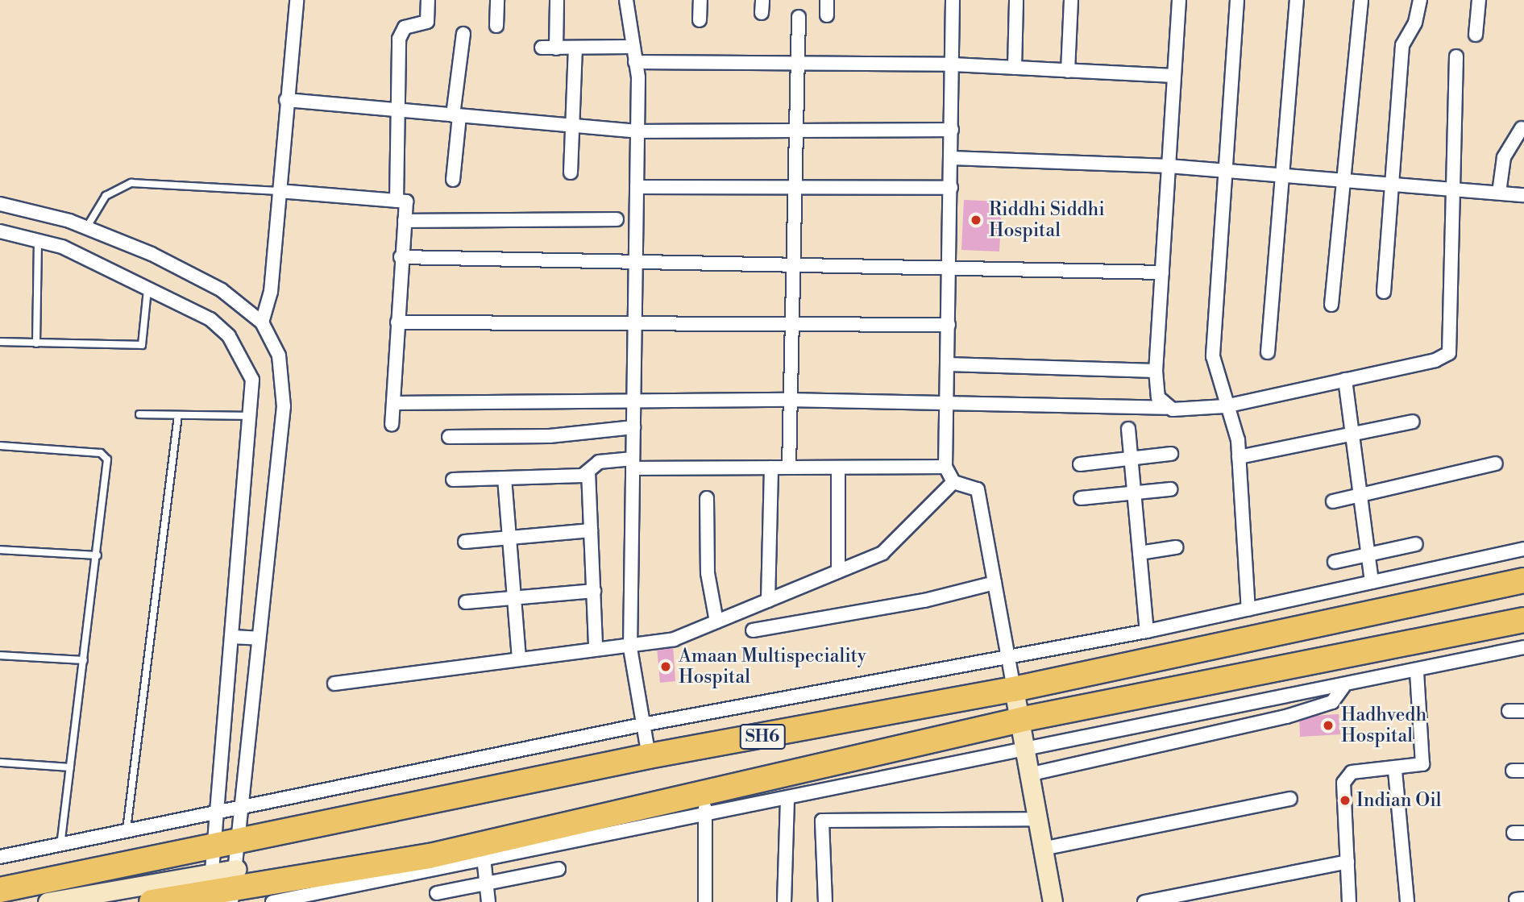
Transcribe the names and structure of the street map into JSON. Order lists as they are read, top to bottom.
{
  "streets": {
    "highway": ["SH6"]
  },
  "places": [
    "Riddhi Siddhi Hospital",
    "Amaan Multispeciality Hospital",
    "Hadhvedh Hospital",
    "Indian Oil"
  ]
}
